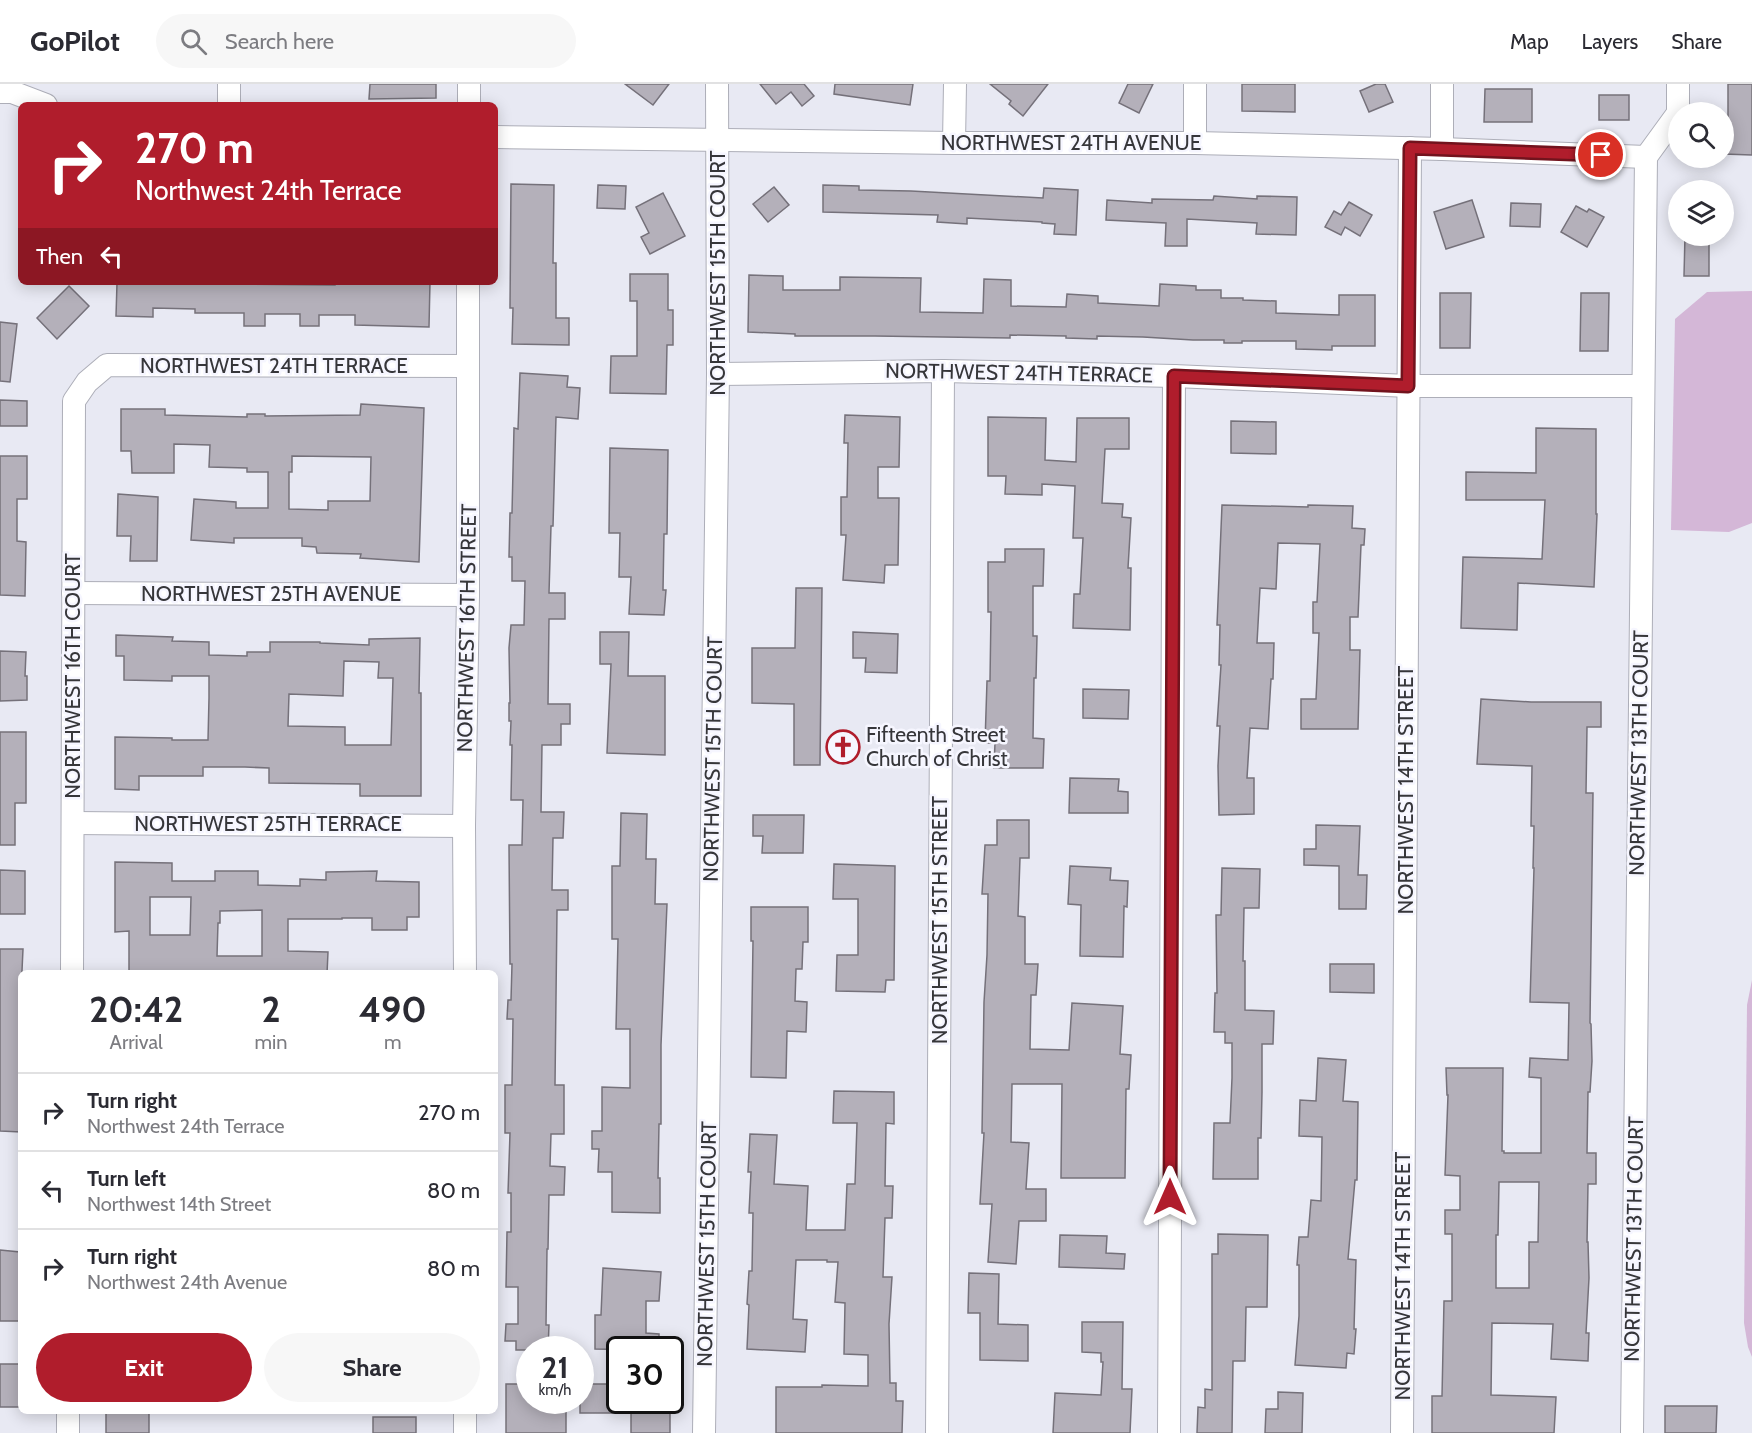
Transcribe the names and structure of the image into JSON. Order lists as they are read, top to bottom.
{
  "streets": {
    "street": [
      "NORTHWEST 24TH AVENUE",
      "NORTHWEST 15TH COURT",
      "NORTHWEST 24TH TERRACE",
      "NORTHWEST 25TH AVENUE",
      "NORTHWEST 16TH STREET",
      "NORTHWEST 16TH COURT",
      "NORTHWEST 13TH COURT",
      "NORTHWEST 14TH STREET",
      "NORTHWEST 25TH TERRACE",
      "NORTHWEST 15TH STREET"
    ]
  },
  "crossings": [
    ["NORTHWEST 24TH AVENUE", "NORTHWEST 15TH COURT"],
    ["NORTHWEST 24TH AVENUE", "NORTHWEST 13TH COURT"],
    ["NORTHWEST 24TH AVENUE", "NORTHWEST 14TH STREET"],
    ["NORTHWEST 15TH COURT", "NORTHWEST 24TH TERRACE"],
    ["NORTHWEST 24TH TERRACE", "NORTHWEST 16TH STREET"],
    ["NORTHWEST 24TH TERRACE", "NORTHWEST 16TH COURT"],
    ["NORTHWEST 24TH TERRACE", "NORTHWEST 13TH COURT"],
    ["NORTHWEST 24TH TERRACE", "NORTHWEST 14TH STREET"],
    ["NORTHWEST 24TH TERRACE", "NORTHWEST 15TH STREET"],
    ["NORTHWEST 25TH AVENUE", "NORTHWEST 16TH STREET"],
    ["NORTHWEST 25TH AVENUE", "NORTHWEST 16TH COURT"],
    ["NORTHWEST 16TH STREET", "NORTHWEST 25TH TERRACE"],
    ["NORTHWEST 16TH COURT", "NORTHWEST 25TH TERRACE"]
  ],
  "places": {
    "church": ["Fifteenth Street Church of Christ"]
  },
  "page": {
    "header": "GoPilot",
    "search": "Search here",
    "nav": ["Map", "Layers", "Share"],
    "turn": ["270 m", "Northwest 24th Terrace"],
    "then": "Then",
    "eta": [
      "20:42",
      "Arrival",
      "2",
      "min",
      "490",
      "m"
    ],
    "list": [
      {
        "name": "Turn right",
        "note": "Northwest 24th Terrace",
        "value": "270 m"
      },
      {
        "name": "Turn left",
        "note": "Northwest 14th Street",
        "value": "80 m"
      },
      {
        "name": "Turn right",
        "note": "Northwest 24th Avenue",
        "value": "80 m"
      }
    ],
    "buttons": ["Exit", "Share"],
    "speed": "21 km/h",
    "limit": "30"
  }
}
